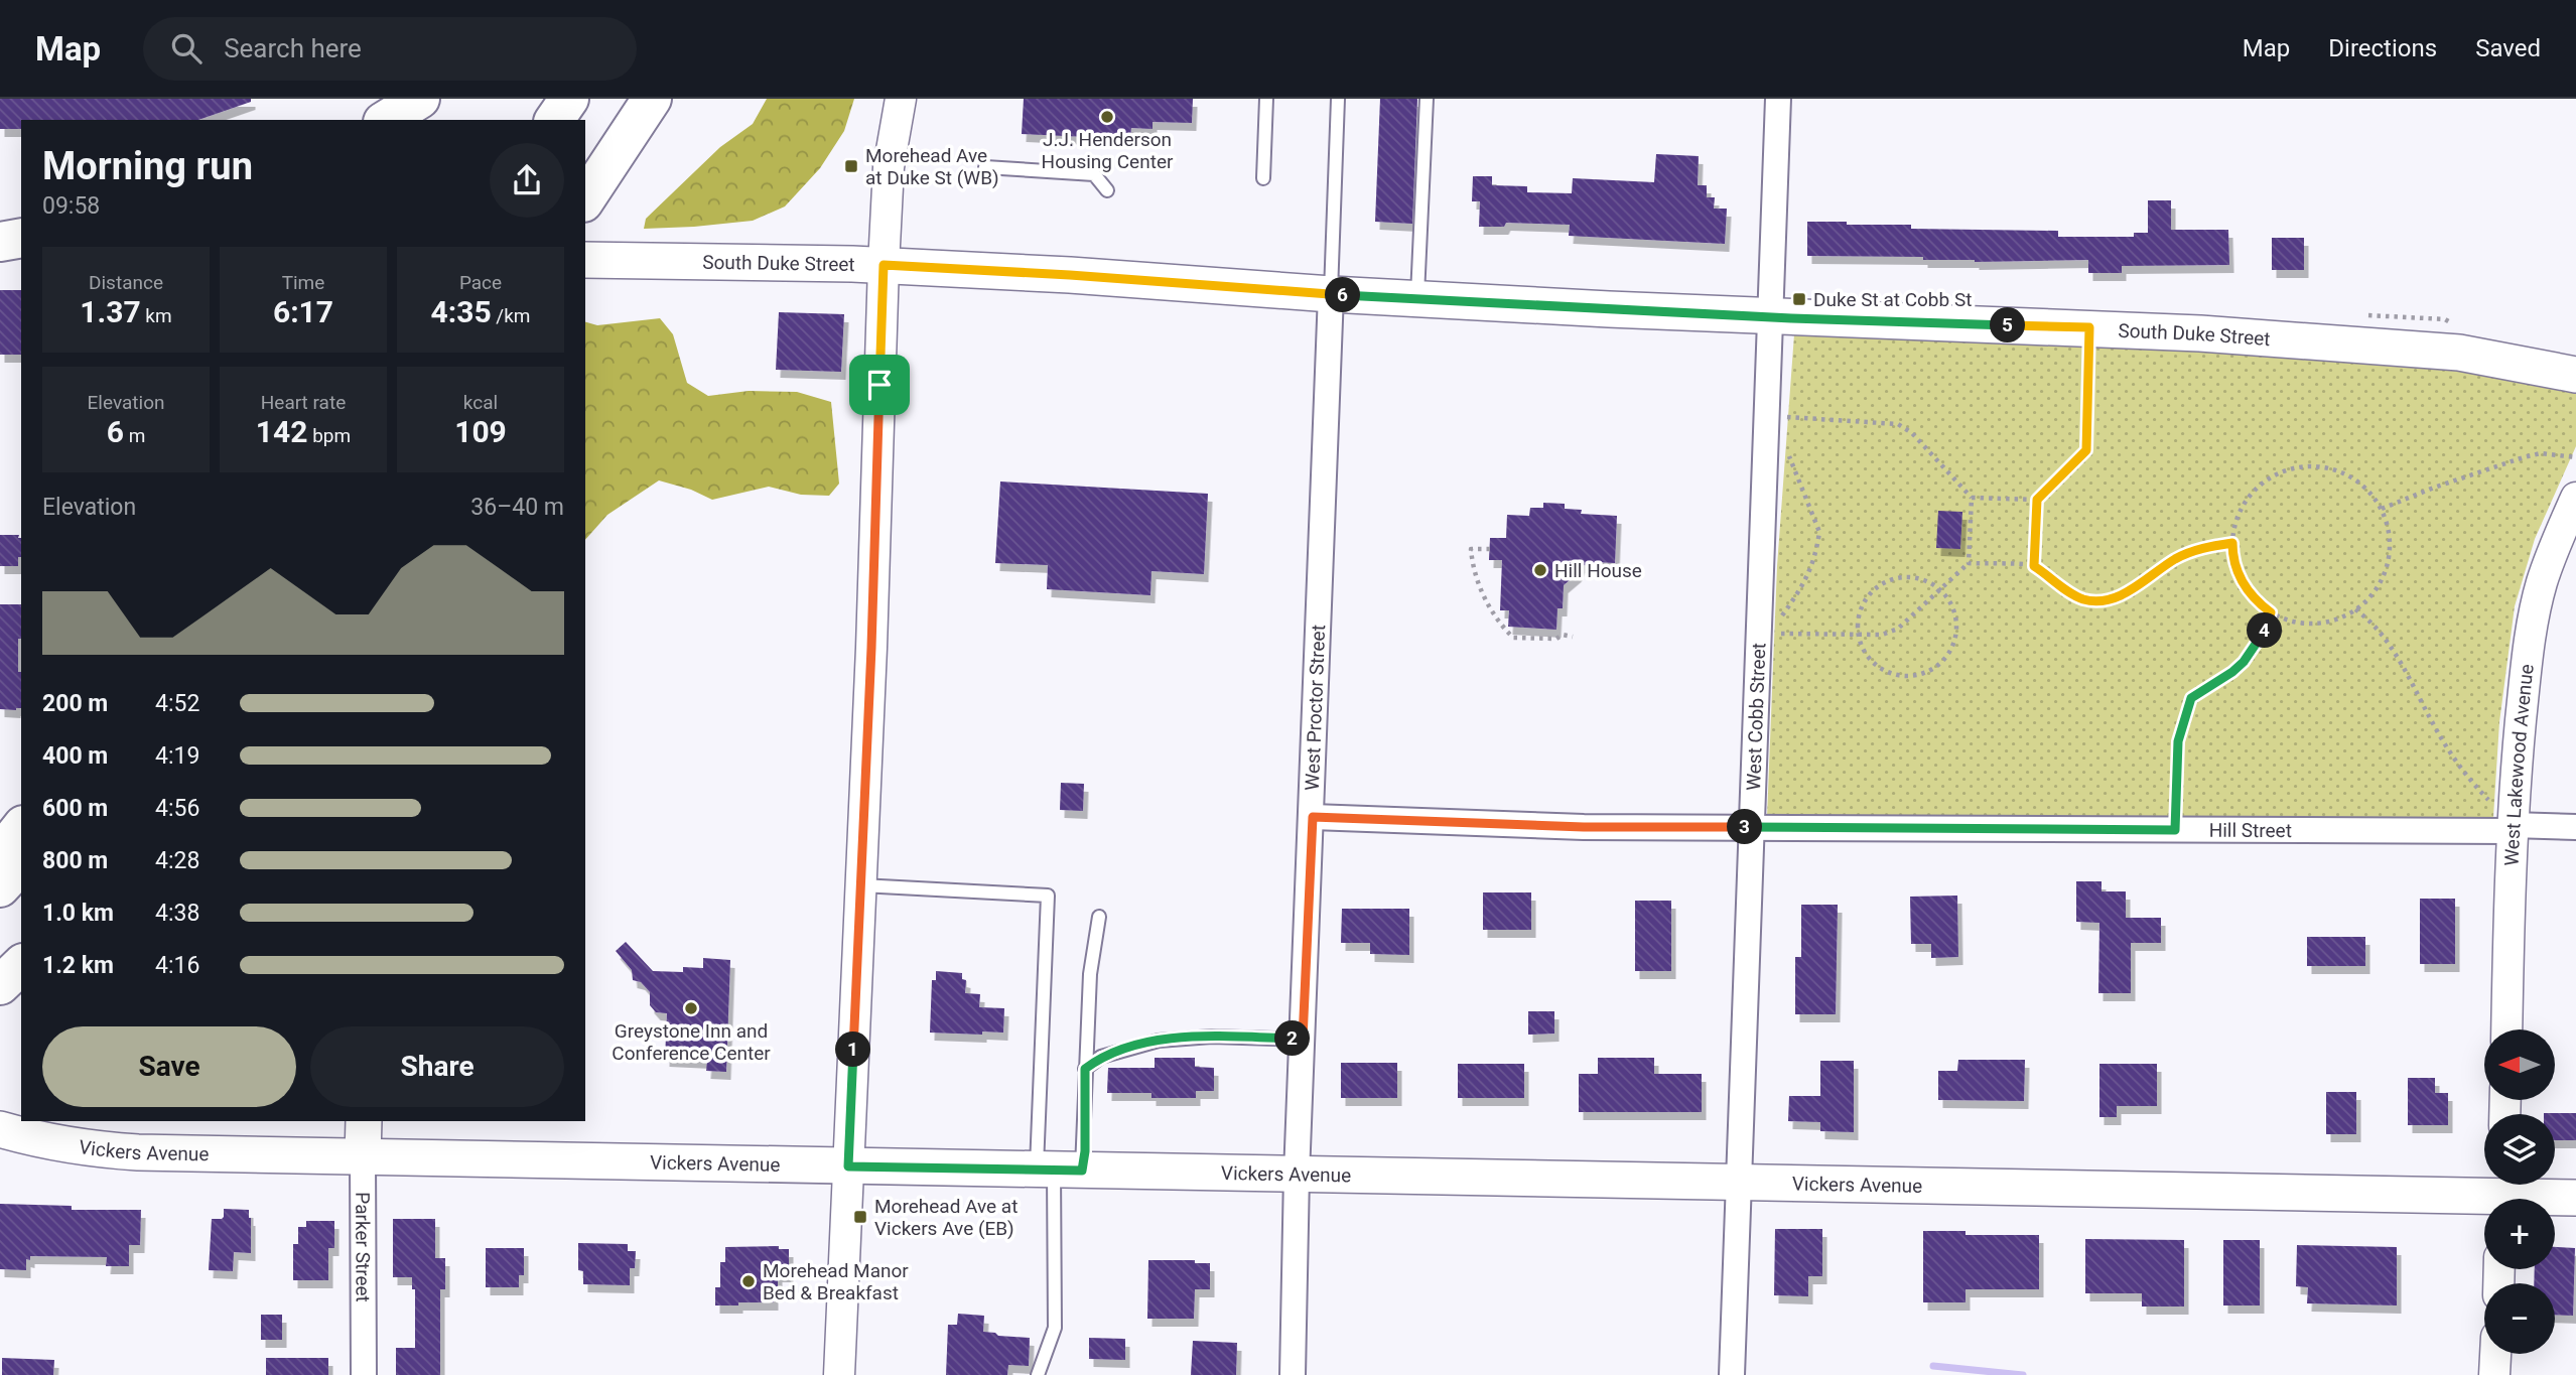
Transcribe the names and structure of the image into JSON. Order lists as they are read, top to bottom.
{
  "streets": {
    "main road": ["South Duke Street", "Vickers Avenue", "Parker Street"],
    "street": [
      "West Proctor Street",
      "West Cobb Street",
      "West Lakewood Avenue",
      "Hill Street"
    ]
  },
  "crossings": [
    ["South Duke Street", "West Proctor Street"],
    ["South Duke Street", "West Cobb Street"],
    ["West Proctor Street", "Hill Street"],
    ["West Proctor Street", "Vickers Avenue"],
    ["West Cobb Street", "Hill Street"],
    ["West Cobb Street", "Vickers Avenue"],
    ["West Lakewood Avenue", "Hill Street"],
    ["Vickers Avenue", "Parker Street"]
  ],
  "places": {
    "other": [
      "J.J. Henderson Housing Center",
      "Hill House",
      "Greystone Inn and Conference Center",
      "Morehead Manor Bed & Breakfast"
    ],
    "transit": ["Morehead Ave at Duke St (WB)", "Duke St at Cobb St", "Morehead Ave at Vickers Ave (EB)"]
  },
  "north": "left",
  "page": {
    "header": "Map",
    "search": "Search here",
    "nav": ["Map", "Directions", "Saved"],
    "heading": ["Morning run", "09:58"],
    "stats": [
      ["Distance", "1.37 km"],
      ["Time", "6:17"],
      ["Pace", "4:35 /km"],
      ["Elevation", "6 m"],
      ["Heart rate", "142 bpm"],
      ["kcal", "109"]
    ],
    "pins": [
      "6",
      "5",
      "4",
      "3",
      "2",
      "1"
    ],
    "chart": ["Elevation", "36–40 m"],
    "list": [
      {
        "name": "200 m",
        "note": "4:52"
      },
      {
        "name": "400 m",
        "note": "4:19"
      },
      {
        "name": "600 m",
        "note": "4:56"
      },
      {
        "name": "800 m",
        "note": "4:28"
      },
      {
        "name": "1.0 km",
        "note": "4:38"
      },
      {
        "name": "1.2 km",
        "note": "4:16"
      }
    ],
    "buttons": ["Save", "Share"],
    "map_buttons": ["+", "−"]
  }
}
